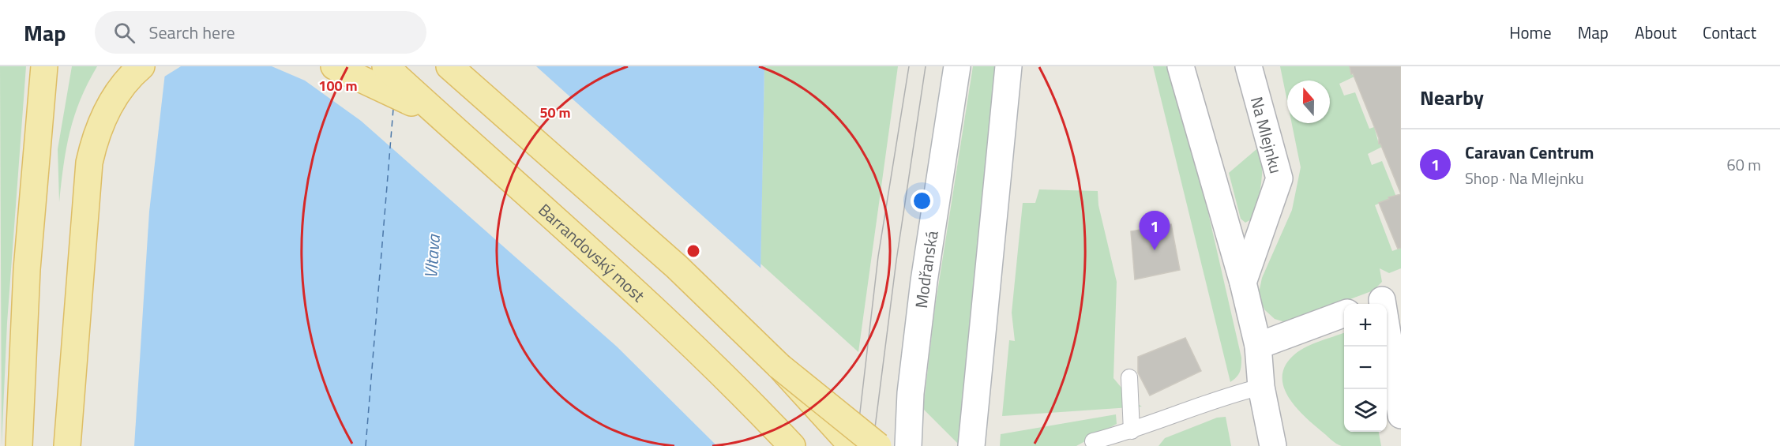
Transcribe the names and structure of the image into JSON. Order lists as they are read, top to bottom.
{
  "streets": {
    "main road": ["Barrandovský most"],
    "street": ["Na Mlejnku", "Modřanská"]
  },
  "water": ["Vltava"],
  "north": "top",
  "page": {
    "header": "Map",
    "search": "Search here",
    "nav": [
      "Home",
      "Map",
      "About",
      "Contact"
    ],
    "heading": "Nearby",
    "list": [
      {
        "mark": "1",
        "name": "Caravan Centrum",
        "note": "Shop · Na Mlejnku",
        "value": "60 m"
      }
    ],
    "pins": "1",
    "map_buttons": ["+", "−"]
  },
  "rings": ["100 m", "50 m"]
}
